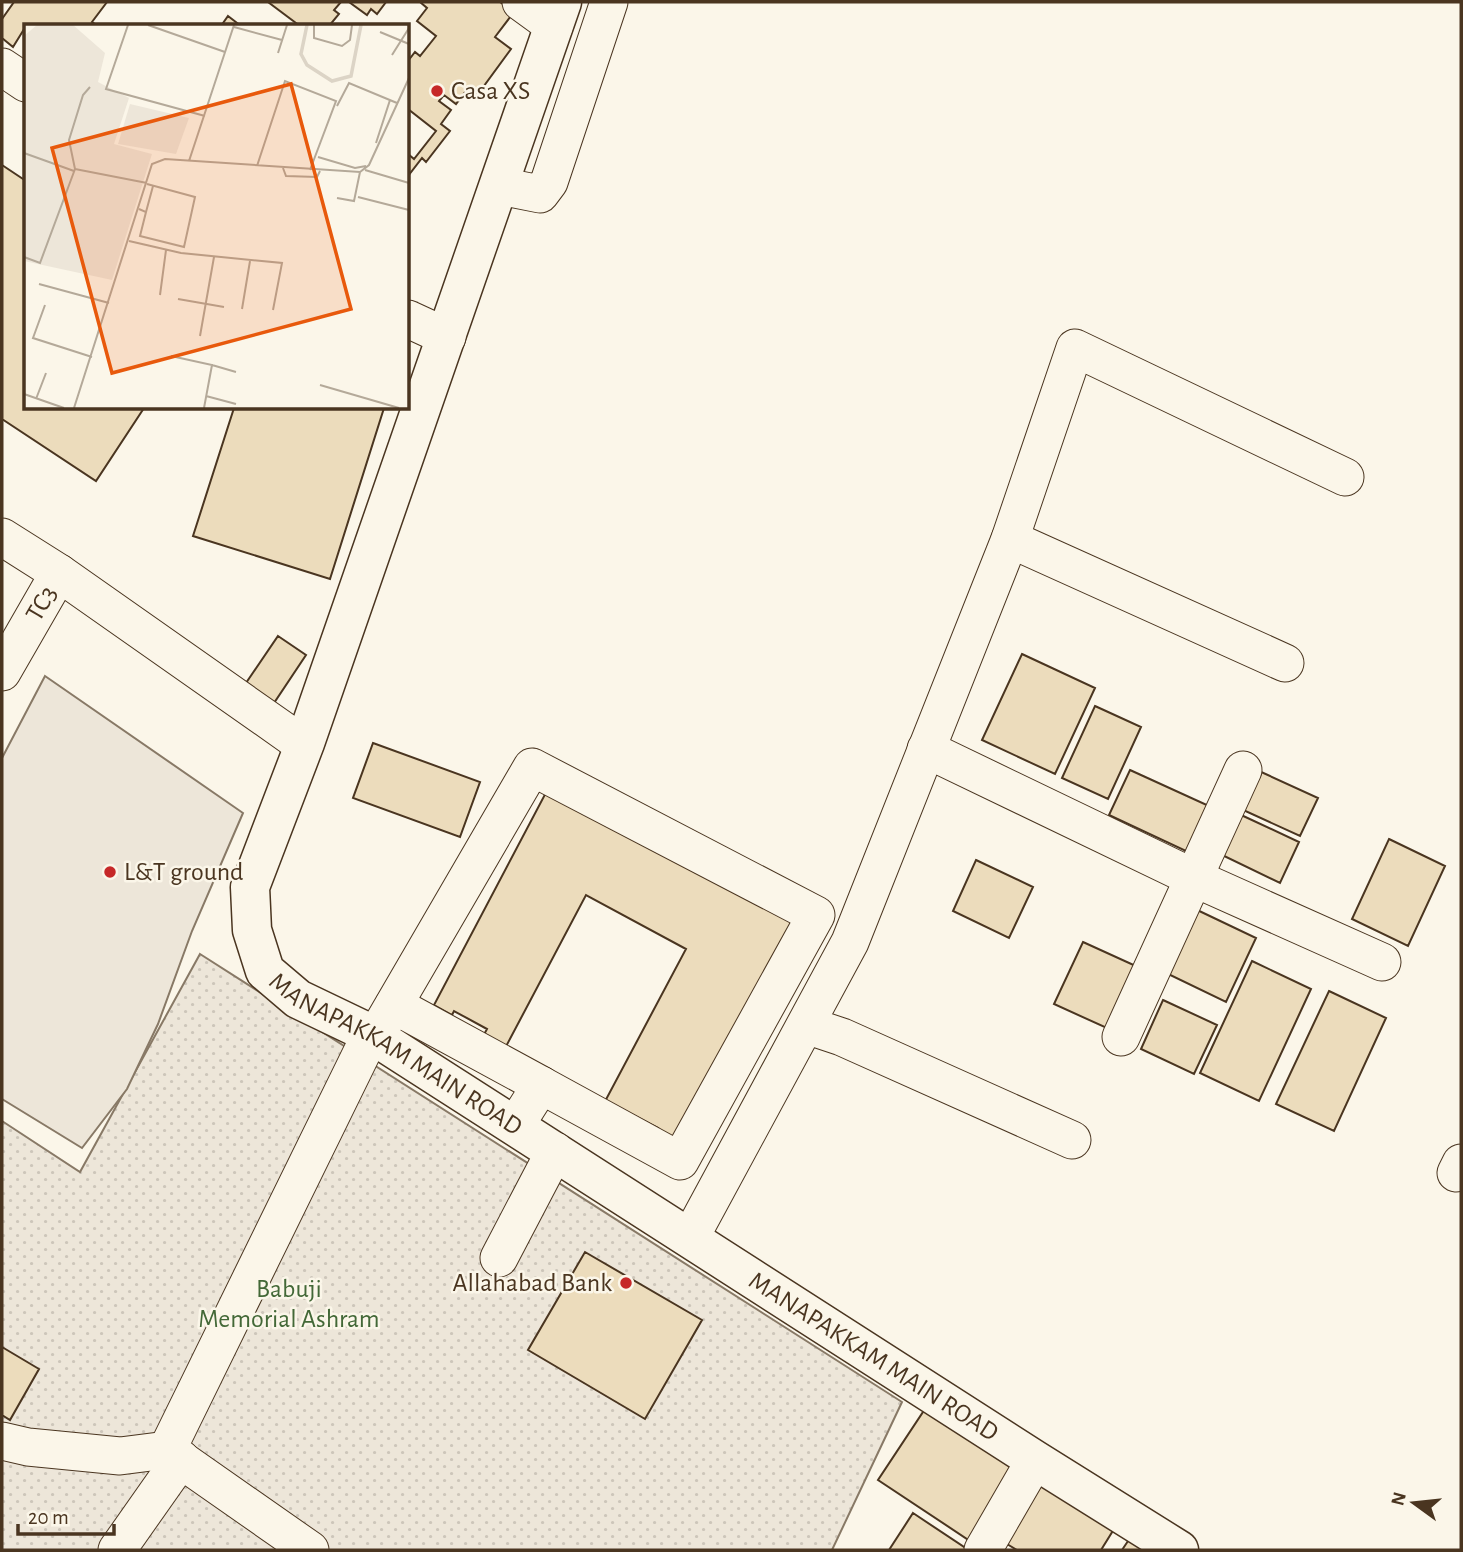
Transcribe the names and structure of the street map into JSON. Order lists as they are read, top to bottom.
{
  "streets": {
    "main road": ["MANAPAKKAM MAIN ROAD"],
    "street": ["TC3"]
  },
  "parks": ["Babuji Memorial Ashram"],
  "places": ["Casa XS", "L&T ground", "Allahabad Bank"],
  "scale_bar": "20 m",
  "north": "left"
}
